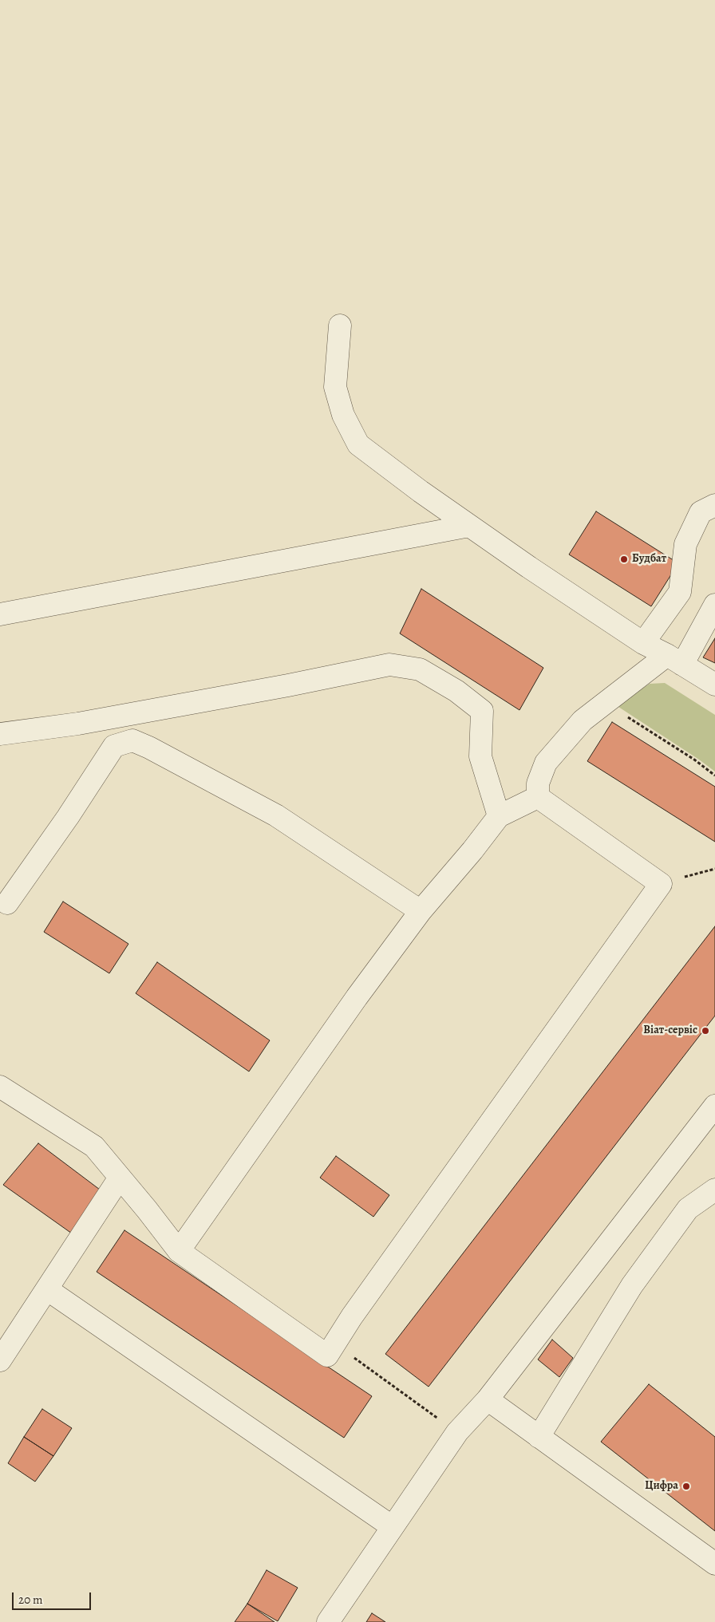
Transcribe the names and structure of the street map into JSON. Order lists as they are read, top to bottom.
{
  "places": ["Будбат", "Віат-сервіс", "Цифра"],
  "scale_bar": "20 m"
}
